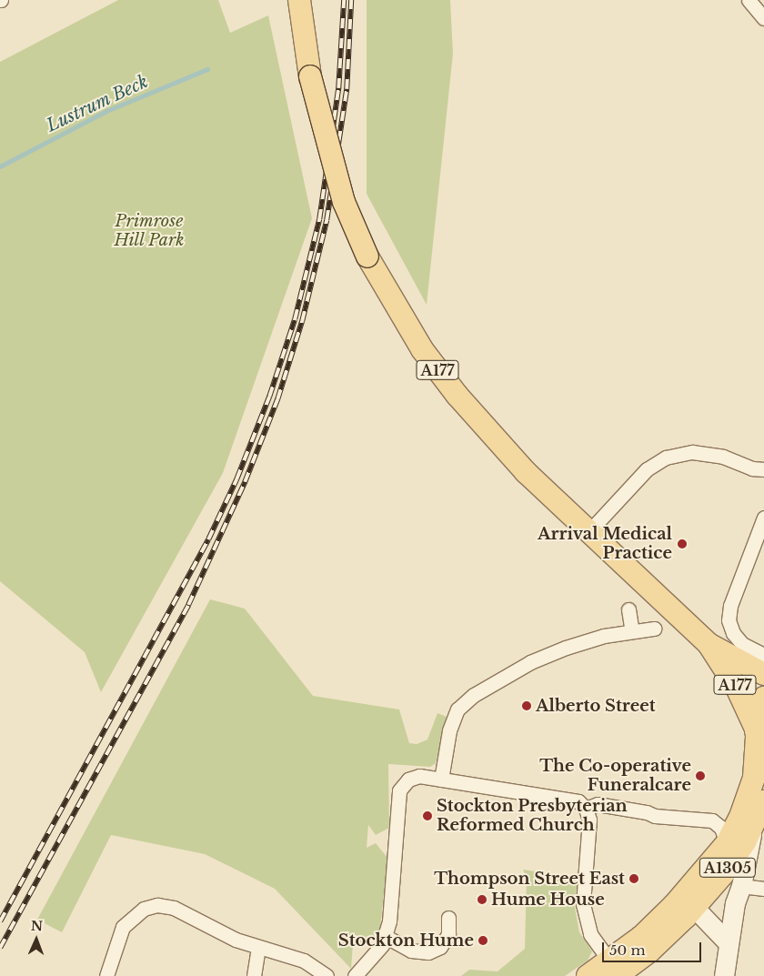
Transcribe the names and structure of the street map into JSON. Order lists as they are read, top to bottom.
{
  "streets": {
    "main road": ["A177", "A1305"]
  },
  "crossings": [
    ["A177", "A1305"]
  ],
  "water": ["Lustrum Beck"],
  "parks": ["Primrose Hill Park"],
  "places": [
    "Arrival Medical Practice",
    "Alberto Street",
    "The Co-operative Funeralcare",
    "Stockton Presbyterian Reformed Church",
    "Thompson Street East",
    "Hume House",
    "Stockton Hume"
  ],
  "scale_bar": "50 m",
  "north": "top"
}
